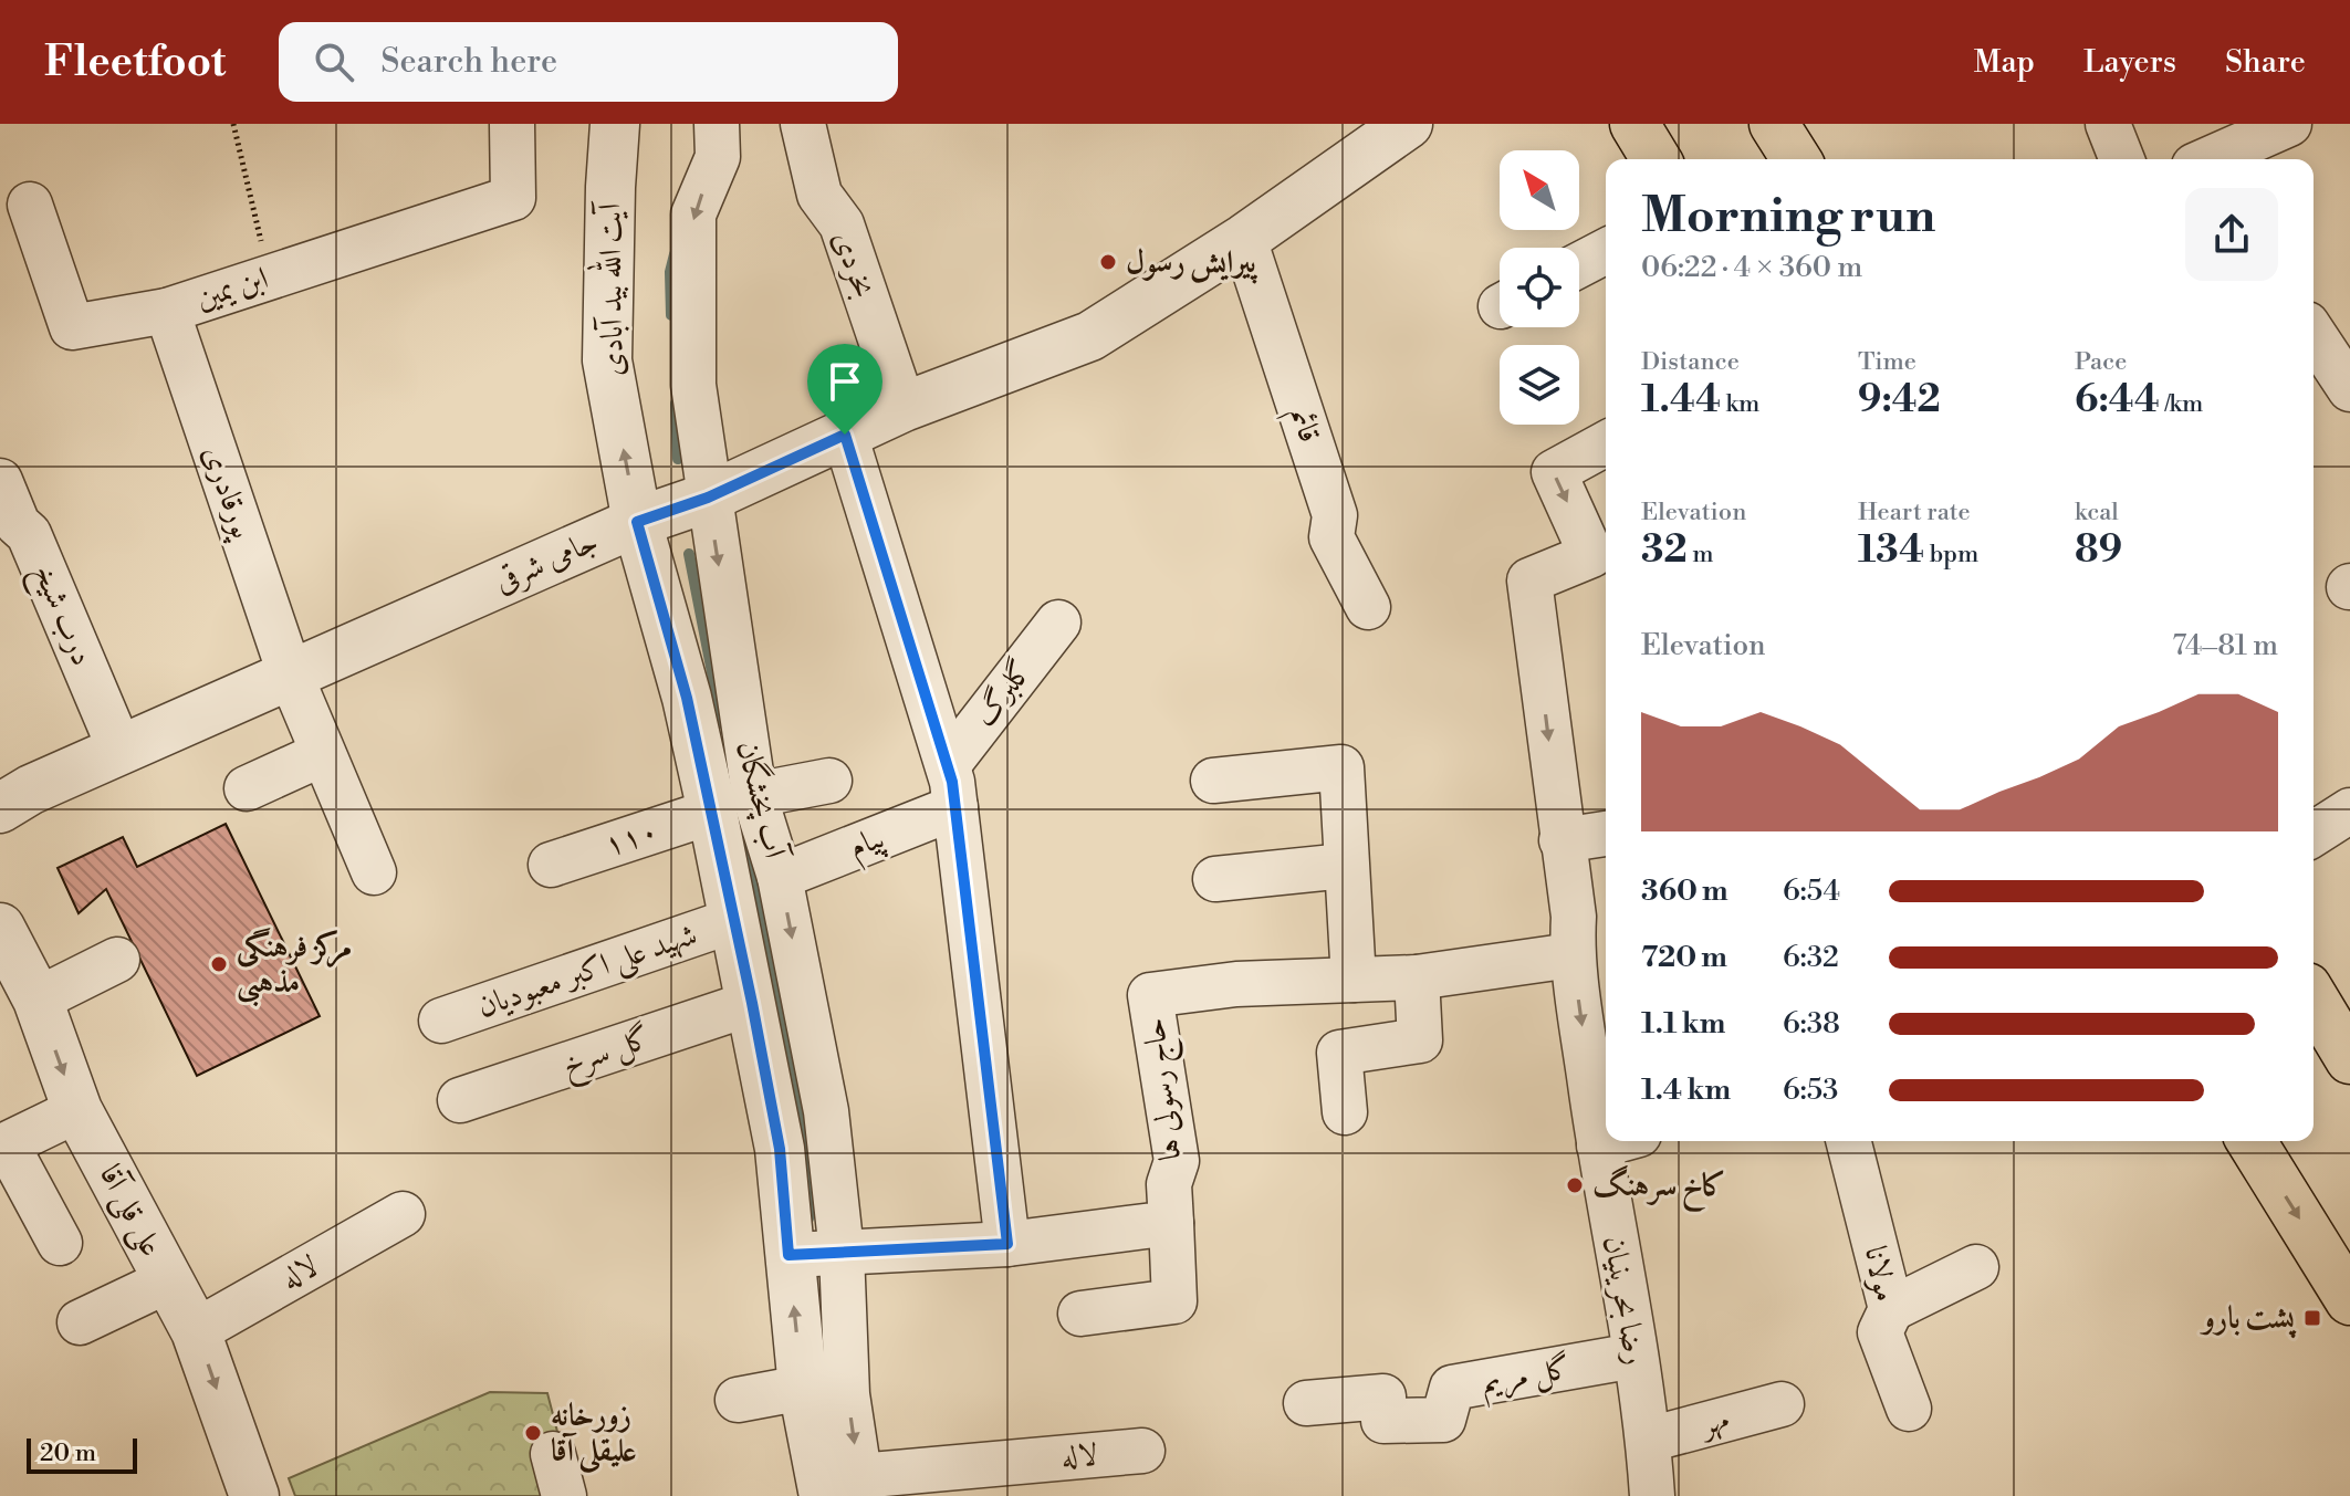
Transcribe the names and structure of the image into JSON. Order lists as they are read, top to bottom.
{
  "streets": {
    "street": [
      "بخردی",
      "ابن یمین",
      "آیت الله بید آبادی",
      "قائم",
      "پورقادری",
      "جامی شرقی",
      "درب شیخ",
      "گلبرگ",
      "آب پخشگان",
      "۱۱۰",
      "پیام",
      "شهید علی اکبر معبودیان",
      "گل سرخ",
      "حاج رسولی ها",
      "علی قلی آقا",
      "لاله",
      "مولانا",
      "رضا بحرینیان",
      "گل مریم",
      "مهر"
    ]
  },
  "crossings": [
    ["بخردی", "جامی شرقی"],
    ["ابن یمین", "پورقادری"],
    ["آیت الله بید آبادی", "جامی شرقی"],
    ["آیت الله بید آبادی", "آب پخشگان"],
    ["آیت الله بید آبادی", "۱۱۰"],
    ["آیت الله بید آبادی", "شهید علی اکبر معبودیان"],
    ["آیت الله بید آبادی", "گل سرخ"],
    ["آیت الله بید آبادی", "لاله"],
    ["قائم", "جامی شرقی"],
    ["پورقادری", "جامی شرقی"],
    ["جامی شرقی", "درب شیخ"],
    ["جامی شرقی", "آب پخشگان"],
    ["آب پخشگان", "۱۱۰"],
    ["آب پخشگان", "پیام"],
    ["آب پخشگان", "لاله"],
    ["علی قلی آقا", "لاله"],
    ["رضا بحرینیان", "گل مریم"],
    ["رضا بحرینیان", "مهر"]
  ],
  "one_way": ["آیت الله بید آبادی", "علی قلی آقا"],
  "places": {
    "other": [
      "پیرایش رسول",
      "مرکز فرهنگی مذهبی",
      "کاخ سرهنگ",
      "زورخانه علیقلی آقا"
    ],
    "transit": ["پشت بارو"]
  },
  "scale_bar": "20 m",
  "north": "top left",
  "page": {
    "header": "Fleetfoot",
    "search": "Search here",
    "nav": ["Map", "Layers", "Share"],
    "heading": ["Morning run", "06:22 · 4 × 360 m"],
    "stats": [
      ["Distance", "1.44 km"],
      ["Time", "9:42"],
      ["Pace", "6:44 /km"],
      ["Elevation", "32 m"],
      ["Heart rate", "134 bpm"],
      ["kcal", "89"]
    ],
    "chart": ["Elevation", "74–81 m"],
    "list": [
      {
        "name": "360 m",
        "note": "6:54"
      },
      {
        "name": "720 m",
        "note": "6:32"
      },
      {
        "name": "1.1 km",
        "note": "6:38"
      },
      {
        "name": "1.4 km",
        "note": "6:53"
      }
    ],
    "scale": "20 m"
  }
}
